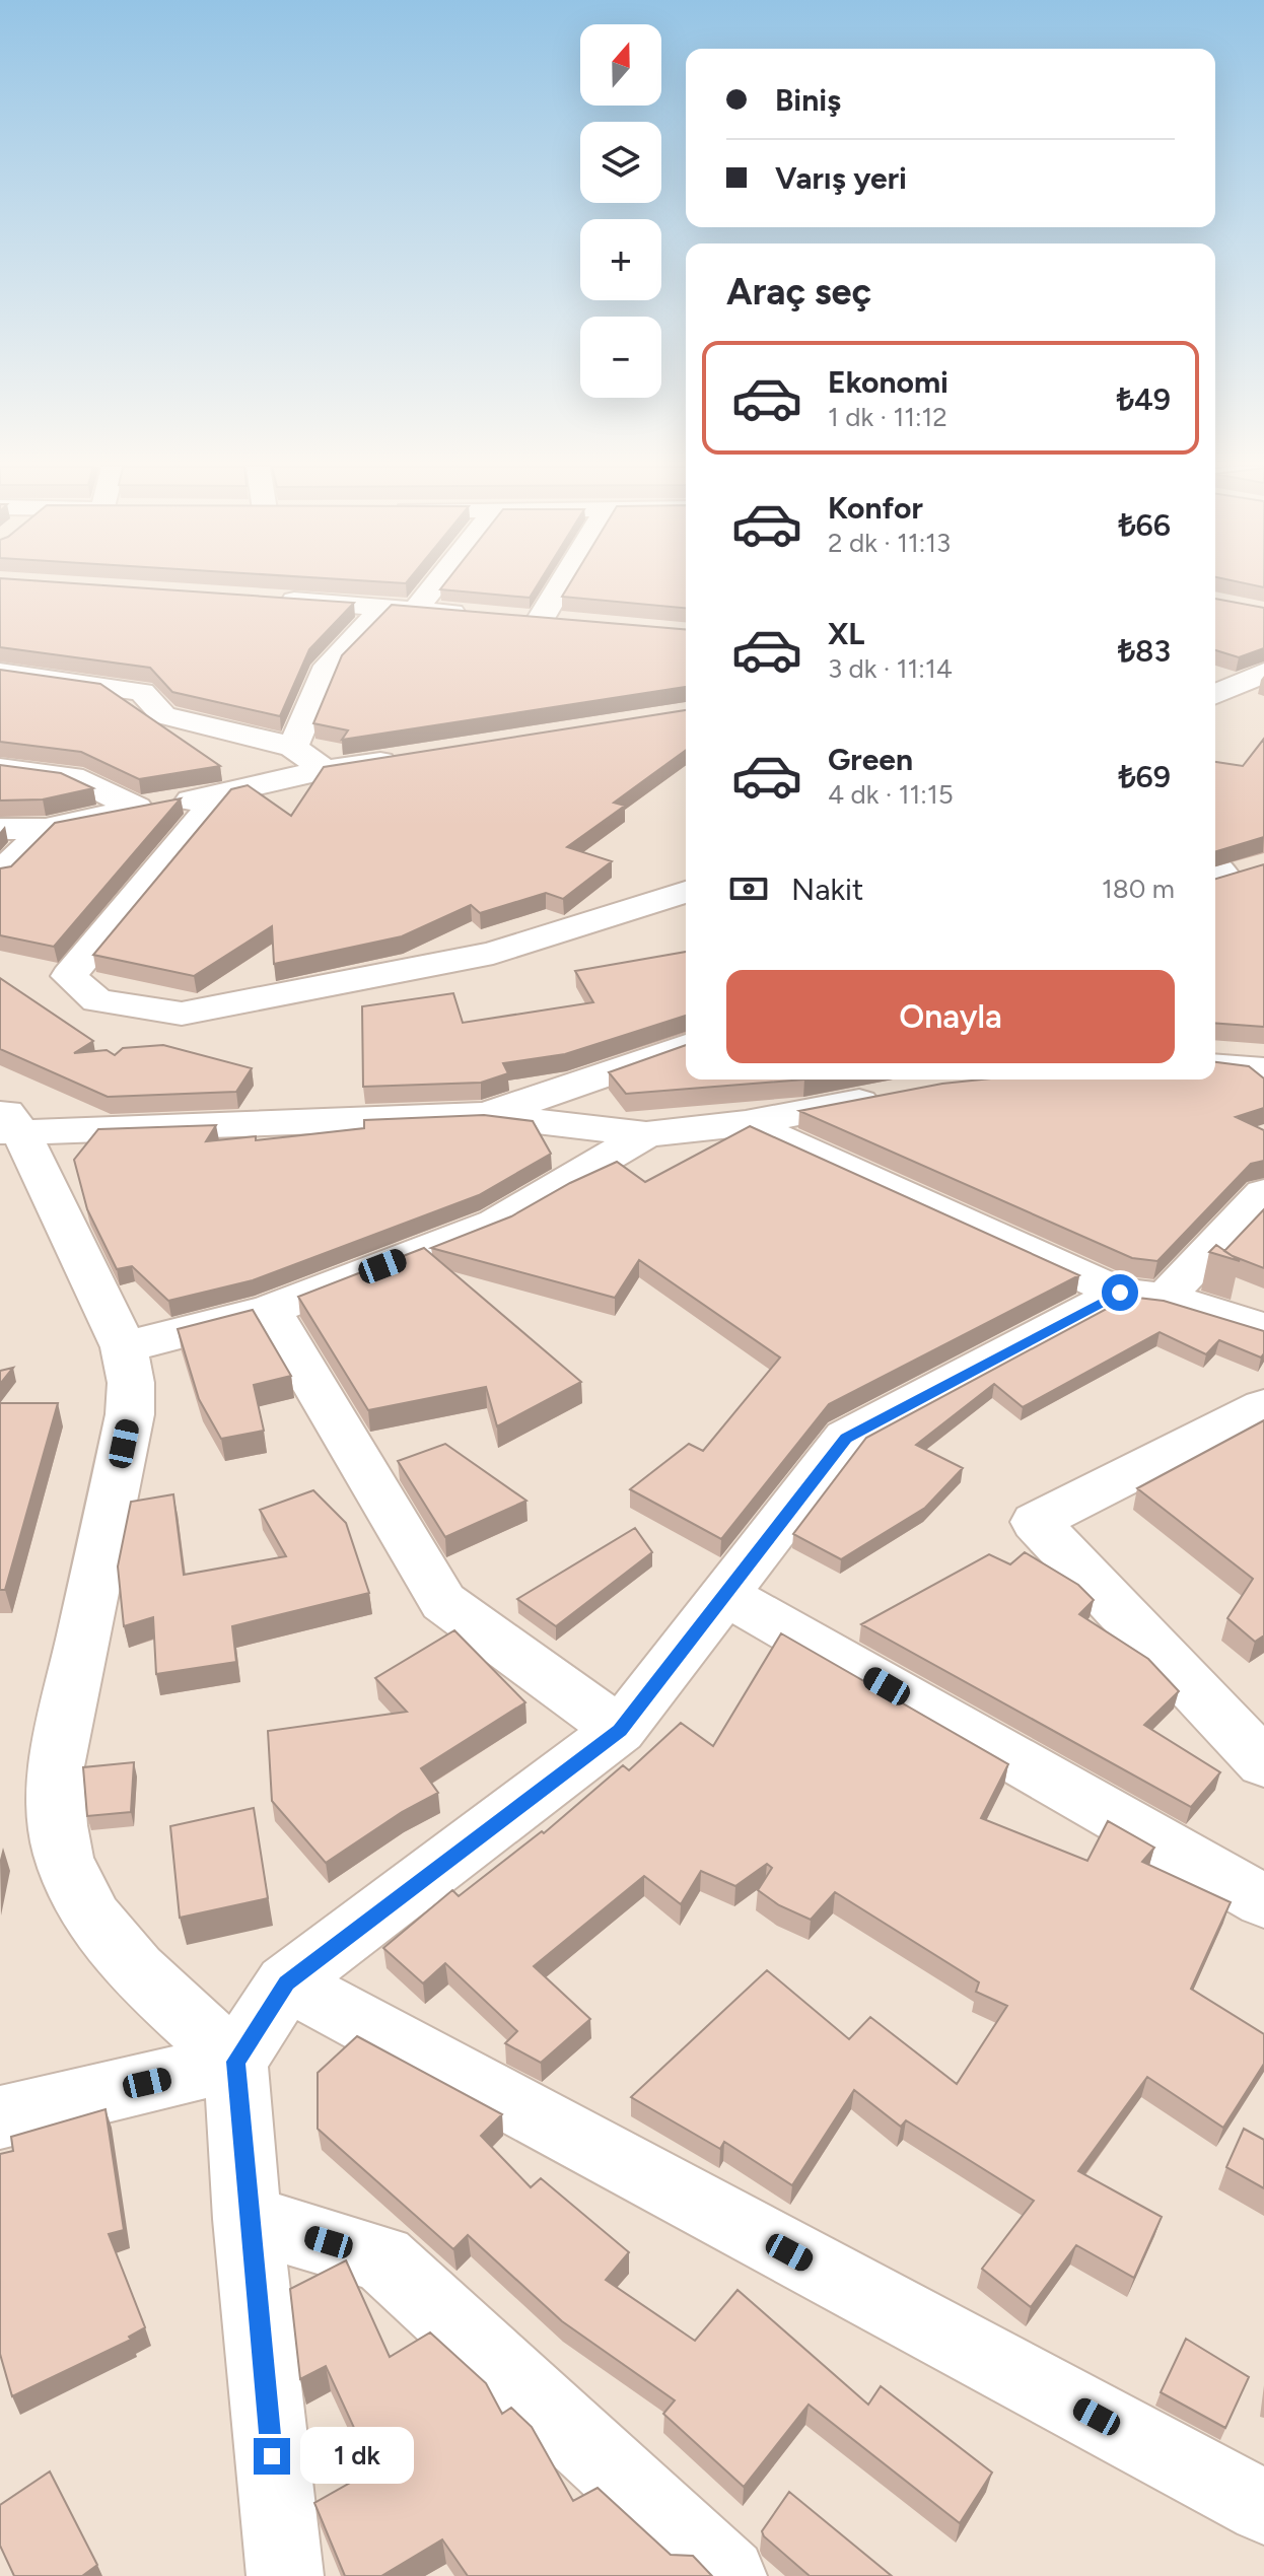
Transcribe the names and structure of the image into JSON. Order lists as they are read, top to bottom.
{
  "north": "top",
  "page": {
    "map_buttons": ["+", "−"],
    "banner": ["Biniş", "Varış yeri"],
    "heading": "Araç seç",
    "list": [
      {
        "name": "Ekonomi",
        "note": "1 dk · 11:12",
        "value": "₺49"
      },
      {
        "name": "Konfor",
        "note": "2 dk · 11:13",
        "value": "₺66"
      },
      {
        "name": "XL",
        "note": "3 dk · 11:14",
        "value": "₺83"
      },
      {
        "name": "Green",
        "note": "4 dk · 11:15",
        "value": "₺69"
      }
    ],
    "pay": ["Nakit", "180 m"],
    "buttons": "Onayla",
    "bubble": "1 dk"
  }
}
